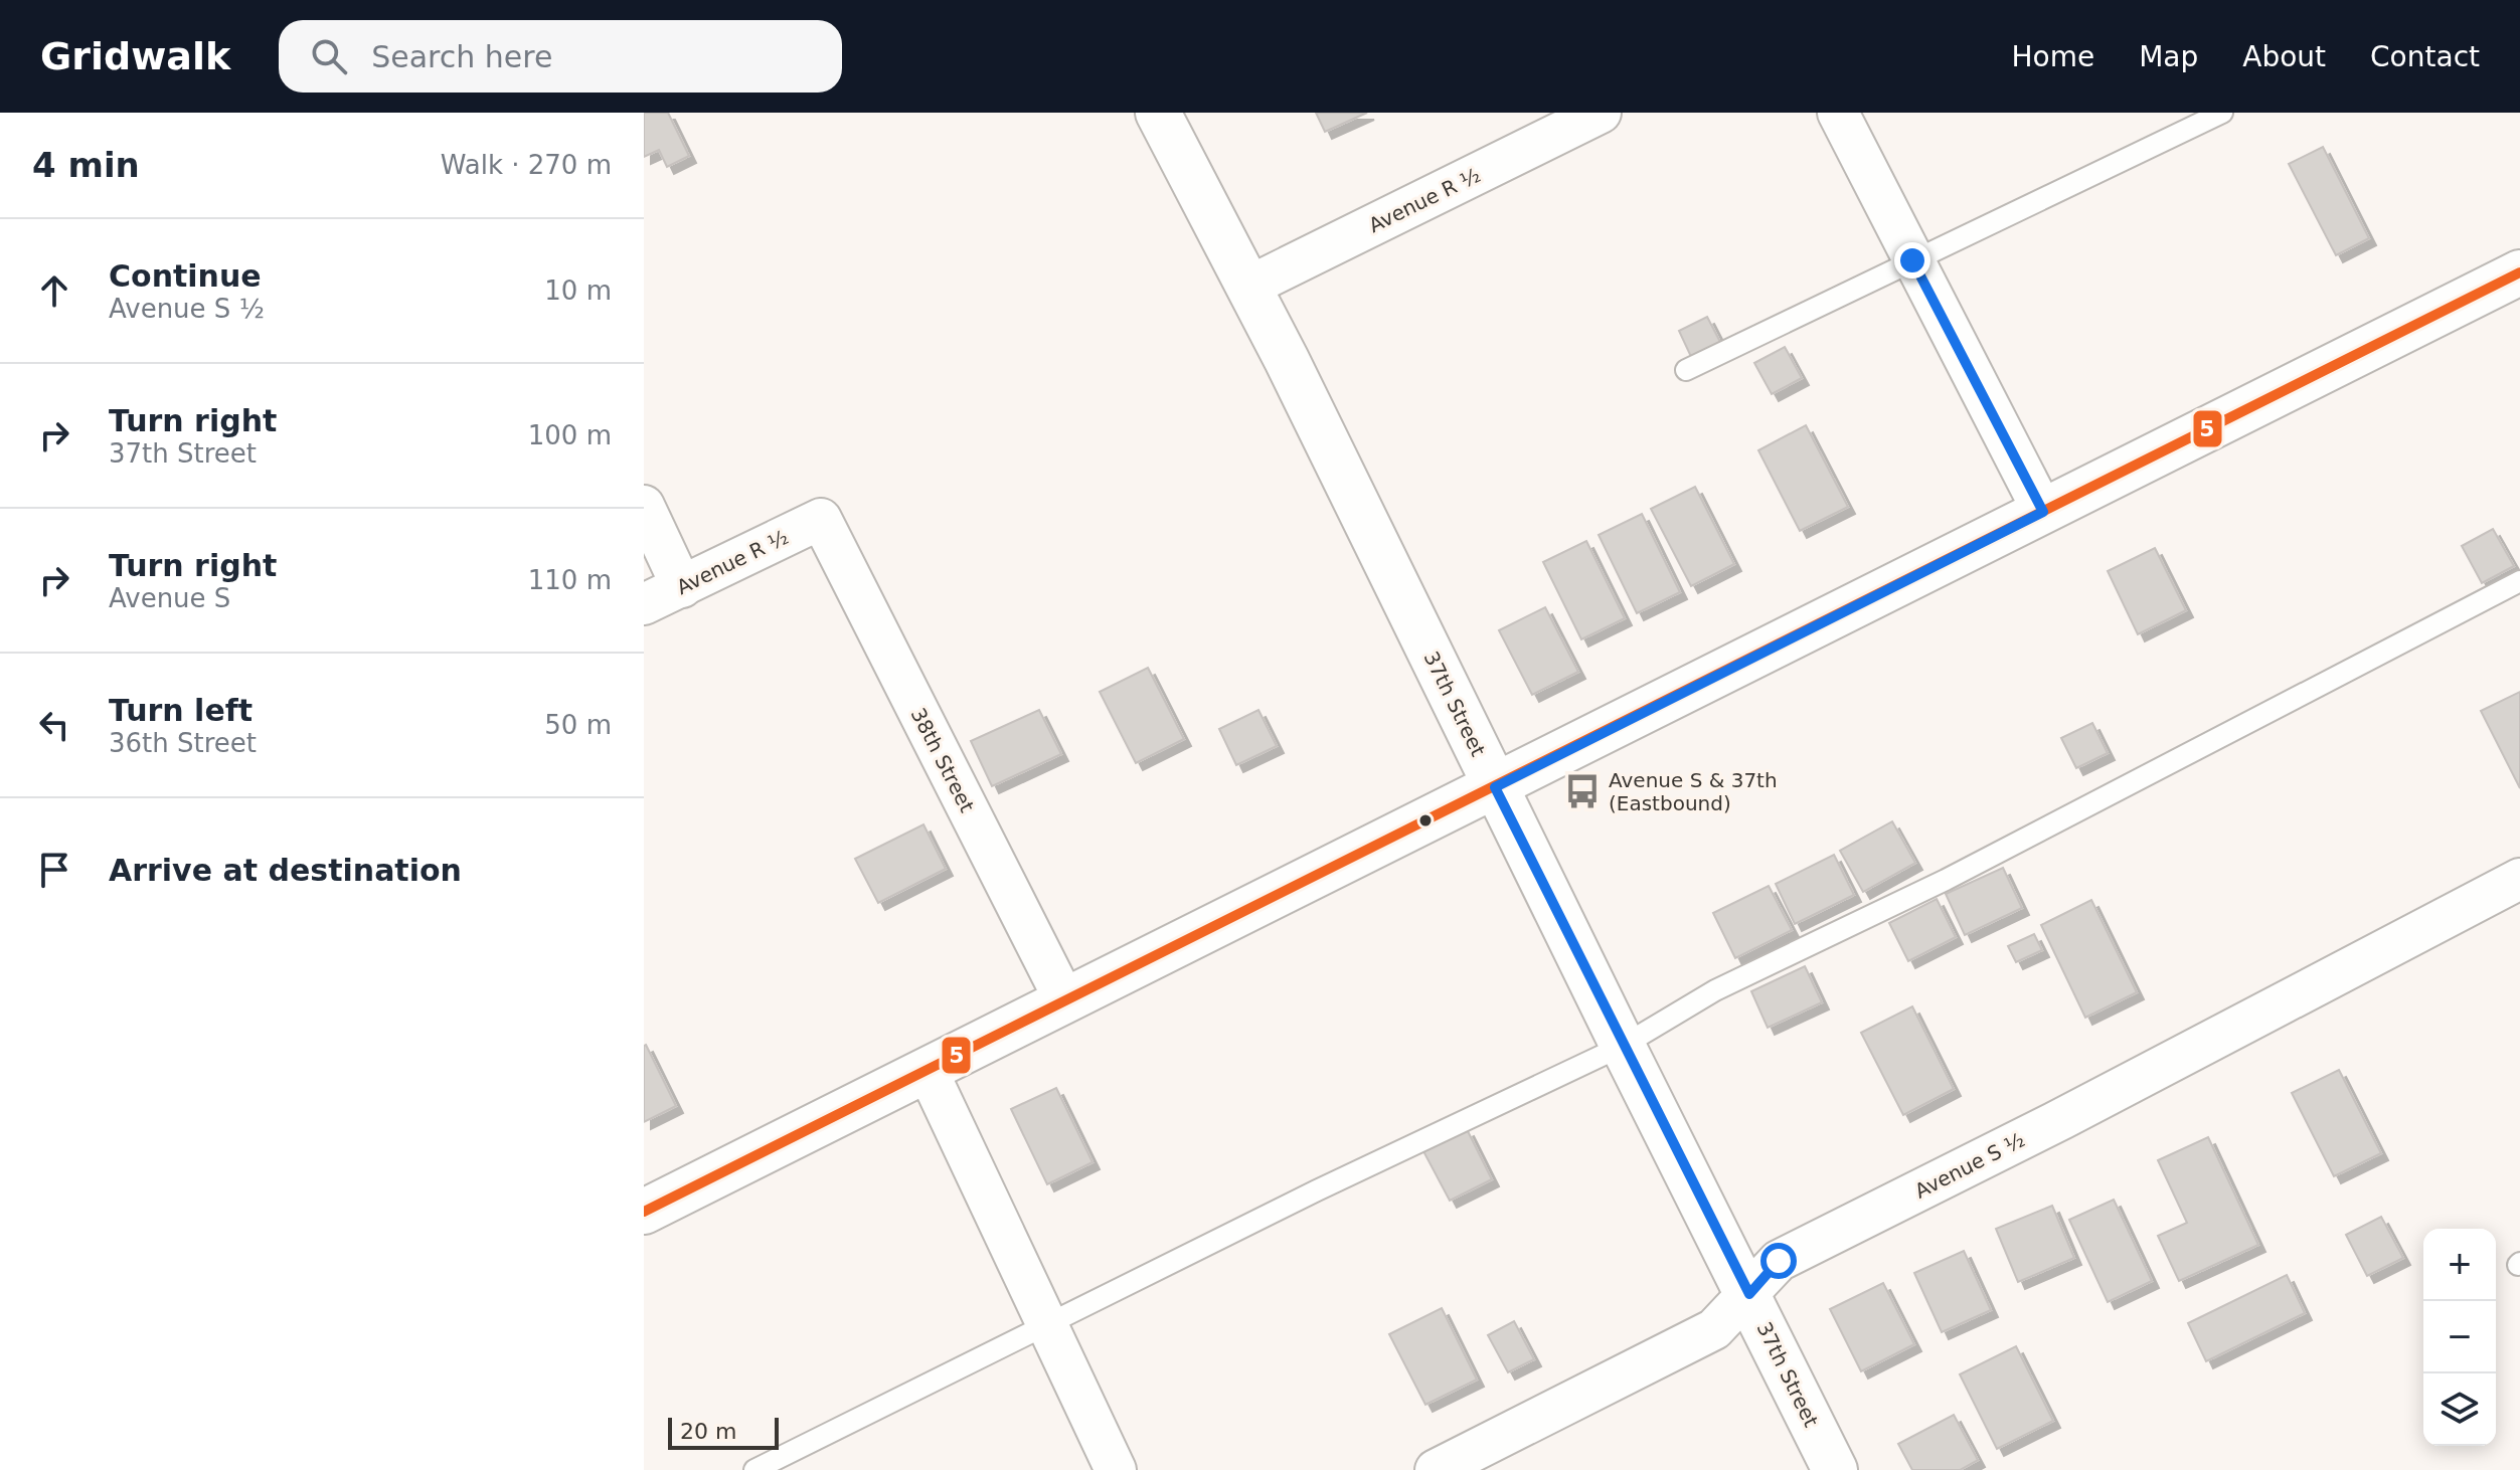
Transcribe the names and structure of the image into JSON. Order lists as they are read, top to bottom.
{
  "streets": {
    "main road": ["37th Street"],
    "street": ["Avenue R ½", "38th Street", "Avenue S ½"]
  },
  "crossings": [
    ["Avenue R ½", "37th Street"],
    ["Avenue R ½", "38th Street"],
    ["37th Street", "Avenue S ½"]
  ],
  "places": {
    "bus stop": ["Avenue S & 37th (Eastbound)"]
  },
  "lines": ["transit line 5"],
  "scale_bar": "20 m",
  "page": {
    "header": "Gridwalk",
    "search": "Search here",
    "nav": [
      "Home",
      "Map",
      "About",
      "Contact"
    ],
    "heading": ["4 min", "Walk · 270 m"],
    "list": [
      ["Continue", "Avenue S ½", "10 m"],
      ["Turn right", "37th Street", "100 m"],
      ["Turn right", "Avenue S", "110 m"],
      ["Turn left", "36th Street", "50 m"],
      "Arrive at destination"
    ],
    "map_buttons": ["+", "−"],
    "scale": "20 m"
  }
}
